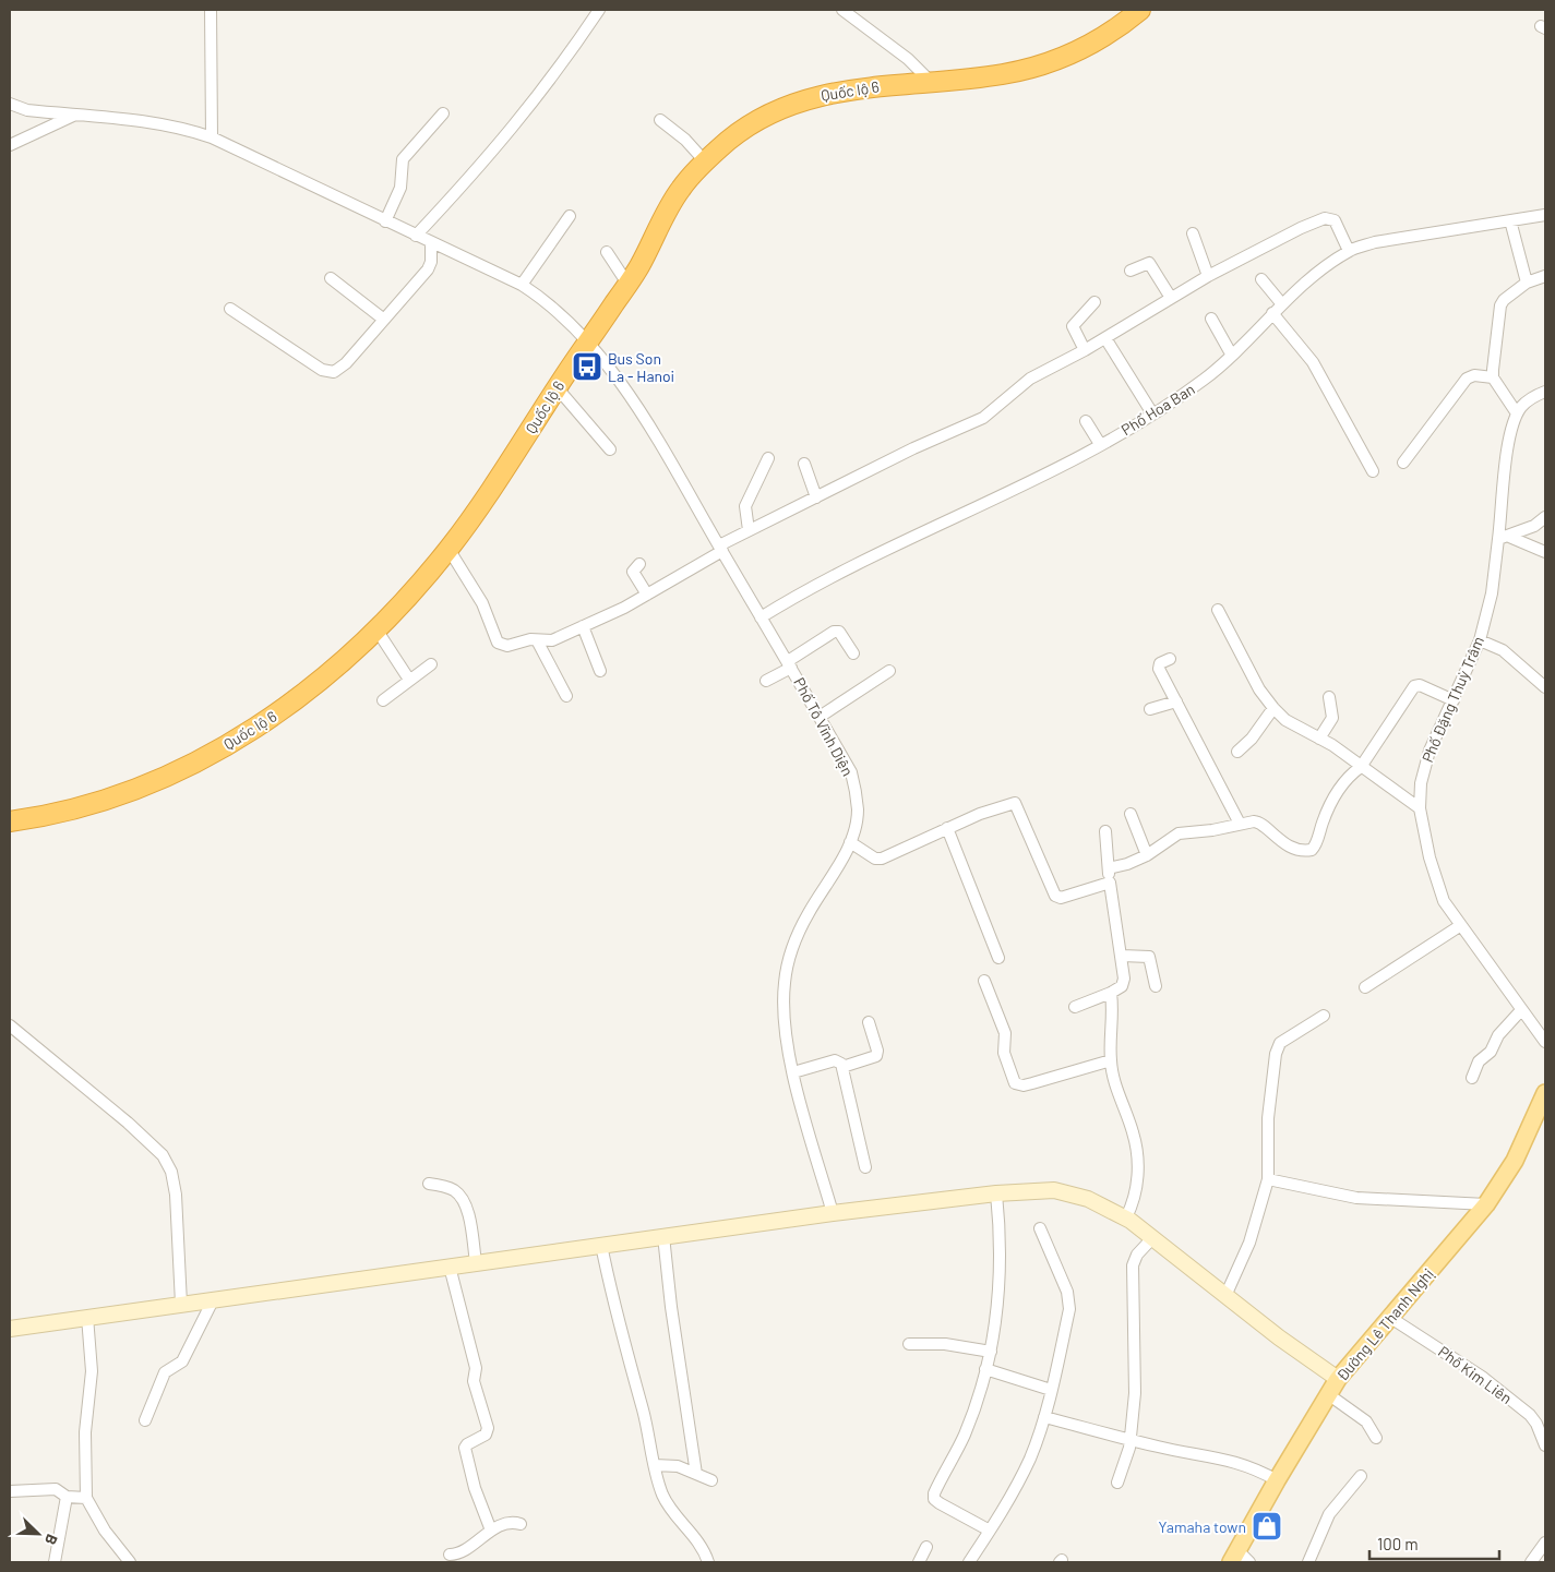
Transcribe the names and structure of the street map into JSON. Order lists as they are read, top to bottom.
{
  "streets": {
    "highway": ["Quốc lộ 6"],
    "main road": ["Đường Lê Thanh Nghị"],
    "street": [
      "Phố Hoa Ban",
      "Phố Đặng Thuỳ Trâm",
      "Phố Tô Vĩnh Diện",
      "Phố Kim Liên"
    ]
  },
  "crossings": [
    ["Quốc lộ 6", "Phố Tô Vĩnh Diện"],
    ["Phố Hoa Ban", "Phố Tô Vĩnh Diện"],
    ["Đường Lê Thanh Nghị", "Phố Kim Liên"]
  ],
  "places": {
    "bus stop": ["Bus Son La - Hanoi"],
    "shop": ["Yamaha town"]
  },
  "scale_bar": "100 m",
  "north": "bottom right"
}
